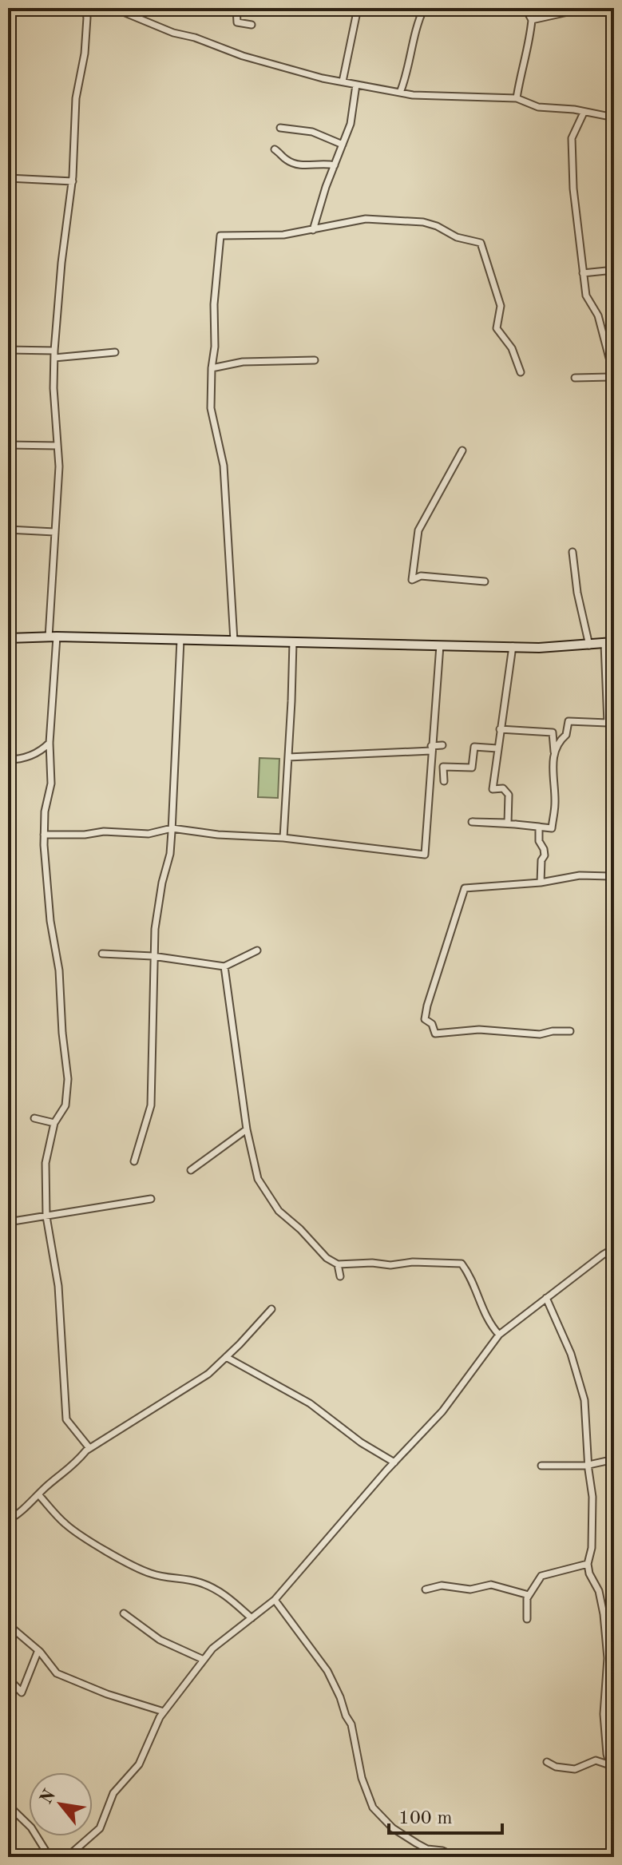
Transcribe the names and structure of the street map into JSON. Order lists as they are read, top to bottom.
{
  "scale_bar": "100 m",
  "north": "top left"
}
